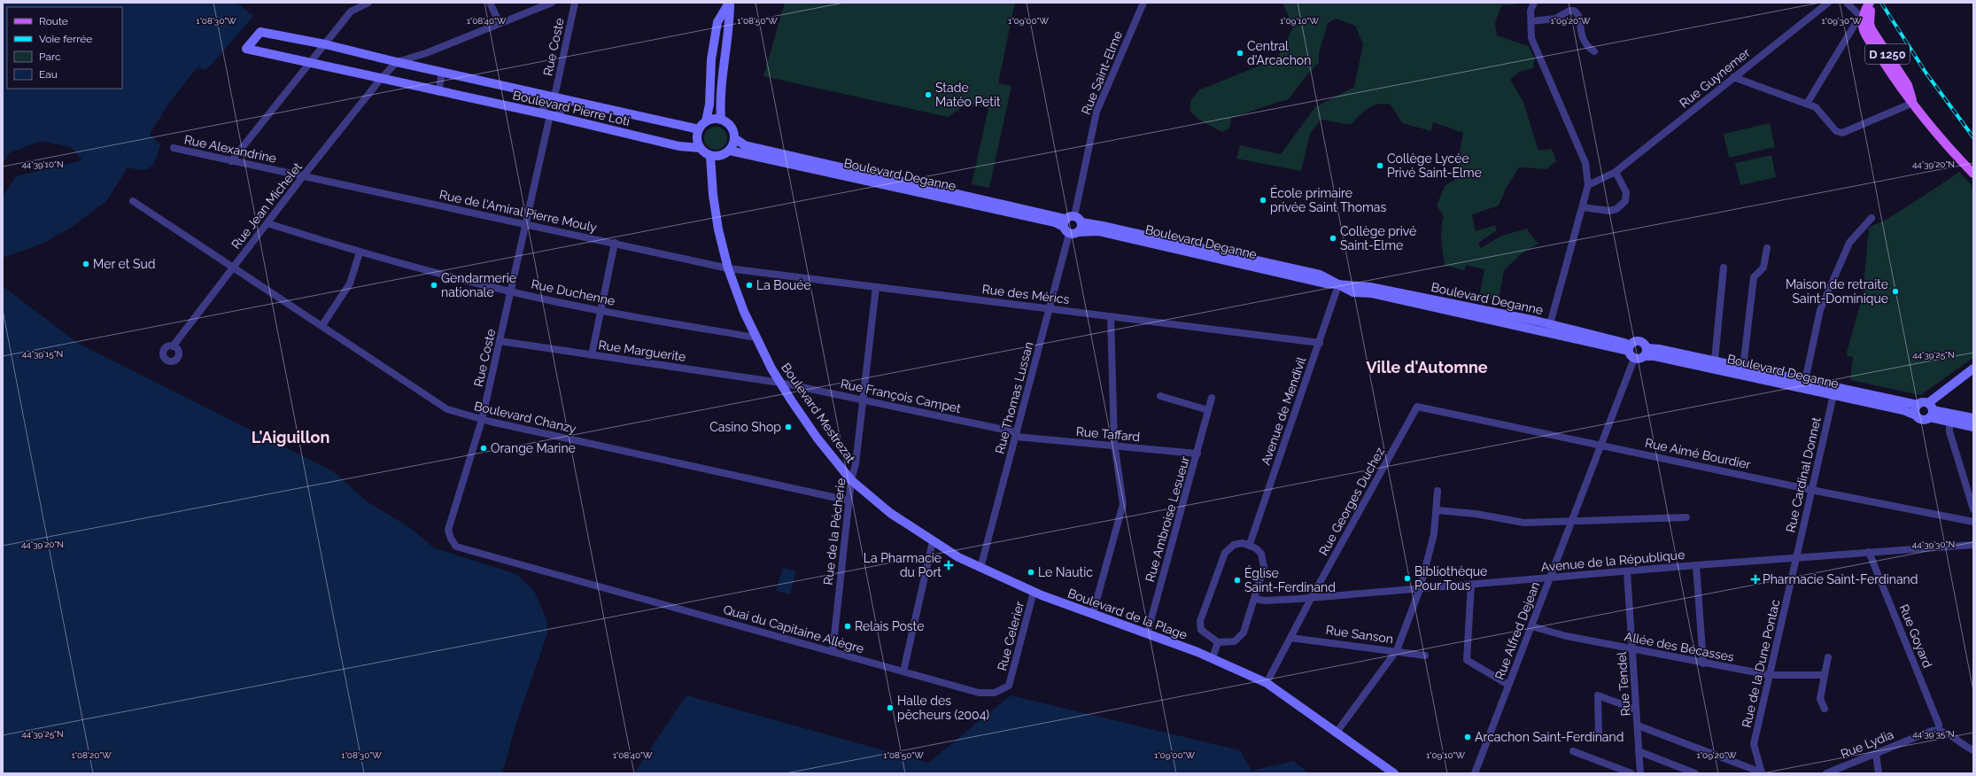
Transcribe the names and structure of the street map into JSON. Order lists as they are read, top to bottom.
{
  "streets": {
    "main road": ["D 1250"],
    "street": [
      "Rue Coste",
      "Rue Saint-Elme",
      "Rue Guynemer",
      "Boulevard Pierre Loti",
      "Rue Alexandrine",
      "Boulevard Deganne",
      "Rue Jean Michelet",
      "Rue de l'Amiral Pierre Mouly",
      "Rue Duchenne",
      "Rue des Mérics",
      "Rue Marguerite",
      "Rue François Campet",
      "Rue Thomas Lussan",
      "Avenue de Mendivil",
      "Boulevard Mestrezat",
      "Boulevard Chanzy",
      "Rue Taffard",
      "Rue Aimé Bourdier",
      "Rue Cardinal Donnet",
      "Rue Georges Duchez",
      "Rue Ambroise Lesueur",
      "Rue de la Pécherie",
      "Avenue de la République",
      "Boulevard de la Plage",
      "Quai du Capitaine Allègre",
      "Rue Alfred Dejean",
      "Rue Sanson",
      "Rue Celerier",
      "Rue Goyard",
      "Allée des Bécasses",
      "Rue de la Dune Pontac",
      "Rue Tendel",
      "Rue Lydia"
    ]
  },
  "crossings": [
    ["Rue Coste", "Boulevard Pierre Loti"],
    ["Rue Coste", "Rue de l'Amiral Pierre Mouly"],
    ["Rue Coste", "Rue Duchenne"],
    ["Rue Coste", "Rue Marguerite"],
    ["Rue Coste", "Boulevard Chanzy"],
    ["Rue Coste", "Quai du Capitaine Allègre"],
    ["Rue Saint-Elme", "Boulevard Deganne"],
    ["Rue Saint-Elme", "Rue Thomas Lussan"],
    ["Boulevard Pierre Loti", "Boulevard Deganne"],
    ["Boulevard Pierre Loti", "Rue Jean Michelet"],
    ["Boulevard Pierre Loti", "Boulevard Mestrezat"],
    ["Rue Alexandrine", "Rue Jean Michelet"],
    ["Rue Alexandrine", "Rue de l'Amiral Pierre Mouly"],
    ["Boulevard Deganne", "Rue Thomas Lussan"],
    ["Boulevard Deganne", "Avenue de Mendivil"],
    ["Boulevard Deganne", "Boulevard Mestrezat"],
    ["Boulevard Deganne", "Rue Cardinal Donnet"],
    ["Boulevard Deganne", "Rue Alfred Dejean"],
    ["Rue Jean Michelet", "Rue de l'Amiral Pierre Mouly"],
    ["Rue Jean Michelet", "Rue Duchenne"],
    ["Rue Jean Michelet", "Boulevard Chanzy"],
    ["Rue de l'Amiral Pierre Mouly", "Rue des Mérics"],
    ["Rue de l'Amiral Pierre Mouly", "Boulevard Mestrezat"],
    ["Rue Duchenne", "Boulevard Mestrezat"],
    ["Rue des Mérics", "Rue Thomas Lussan"],
    ["Rue des Mérics", "Avenue de Mendivil"],
    ["Rue des Mérics", "Boulevard Mestrezat"],
    ["Rue des Mérics", "Rue de la Pécherie"],
    ["Rue Marguerite", "Rue François Campet"],
    ["Rue Marguerite", "Boulevard Mestrezat"],
    ["Rue François Campet", "Rue Thomas Lussan"],
    ["Rue François Campet", "Boulevard Mestrezat"],
    ["Rue François Campet", "Rue Taffard"],
    ["Rue François Campet", "Rue de la Pécherie"],
    ["Rue Thomas Lussan", "Rue Taffard"],
    ["Rue Thomas Lussan", "Boulevard de la Plage"],
    ["Boulevard Mestrezat", "Rue de la Pécherie"],
    ["Boulevard Mestrezat", "Boulevard de la Plage"],
    ["Boulevard Chanzy", "Rue de la Pécherie"],
    ["Rue Taffard", "Rue Ambroise Lesueur"],
    ["Rue Aimé Bourdier", "Rue Cardinal Donnet"],
    ["Rue Aimé Bourdier", "Rue Georges Duchez"],
    ["Rue Aimé Bourdier", "Rue Alfred Dejean"],
    ["Rue Cardinal Donnet", "Avenue de la République"],
    ["Rue Cardinal Donnet", "Rue de la Dune Pontac"],
    ["Rue Georges Duchez", "Avenue de la République"],
    ["Rue Georges Duchez", "Boulevard de la Plage"],
    ["Rue Georges Duchez", "Rue Sanson"],
    ["Rue Ambroise Lesueur", "Boulevard de la Plage"],
    ["Rue de la Pécherie", "Boulevard de la Plage"],
    ["Rue de la Pécherie", "Quai du Capitaine Allègre"],
    ["Avenue de la République", "Rue Alfred Dejean"],
    ["Avenue de la République", "Rue Goyard"],
    ["Avenue de la République", "Rue de la Dune Pontac"],
    ["Avenue de la République", "Rue Tendel"],
    ["Boulevard de la Plage", "Rue Celerier"],
    ["Quai du Capitaine Allègre", "Rue Celerier"],
    ["Rue Alfred Dejean", "Allée des Bécasses"],
    ["Rue Goyard", "Rue Lydia"],
    ["Allée des Bécasses", "Rue de la Dune Pontac"],
    ["Allée des Bécasses", "Rue Tendel"]
  ],
  "districts": ["Ville d'Automne", "L'Aiguillon"],
  "places": {
    "other": [
      "Central d'Arcachon",
      "Stade Matéo Petit",
      "Collège Lycée Privé Saint-Elme",
      "École primaire privée Saint Thomas",
      "Collège privé Saint-Elme",
      "Mer et Sud",
      "Gendarmerie nationale",
      "La Bouée",
      "Maison de retraite Saint-Dominique",
      "Casino Shop",
      "Orange Marine",
      "Le Nautic",
      "Bibliothèque Pour Tous",
      "Église Saint-Ferdinand",
      "Relais Poste",
      "Halle des pêcheurs (2004)",
      "Arcachon Saint-Ferdinand"
    ],
    "health": ["La Pharmacie du Port", "Pharmacie Saint-Ferdinand"]
  },
  "legend": [
    "Route",
    "Voie ferrée",
    "Parc",
    "Eau"
  ],
  "coordinates": [
    "1°08'30\"W",
    "1°08'40\"W",
    "1°08'50\"W",
    "1°09'00\"W",
    "1°09'10\"W",
    "1°09'20\"W",
    "1°09'30\"W",
    "44°39'10\"N",
    "44°39'20\"N",
    "44°39'15\"N",
    "44°39'25\"N",
    "44°39'30\"N",
    "44°39'35\"N",
    "1°08'20\"W"
  ]
}
